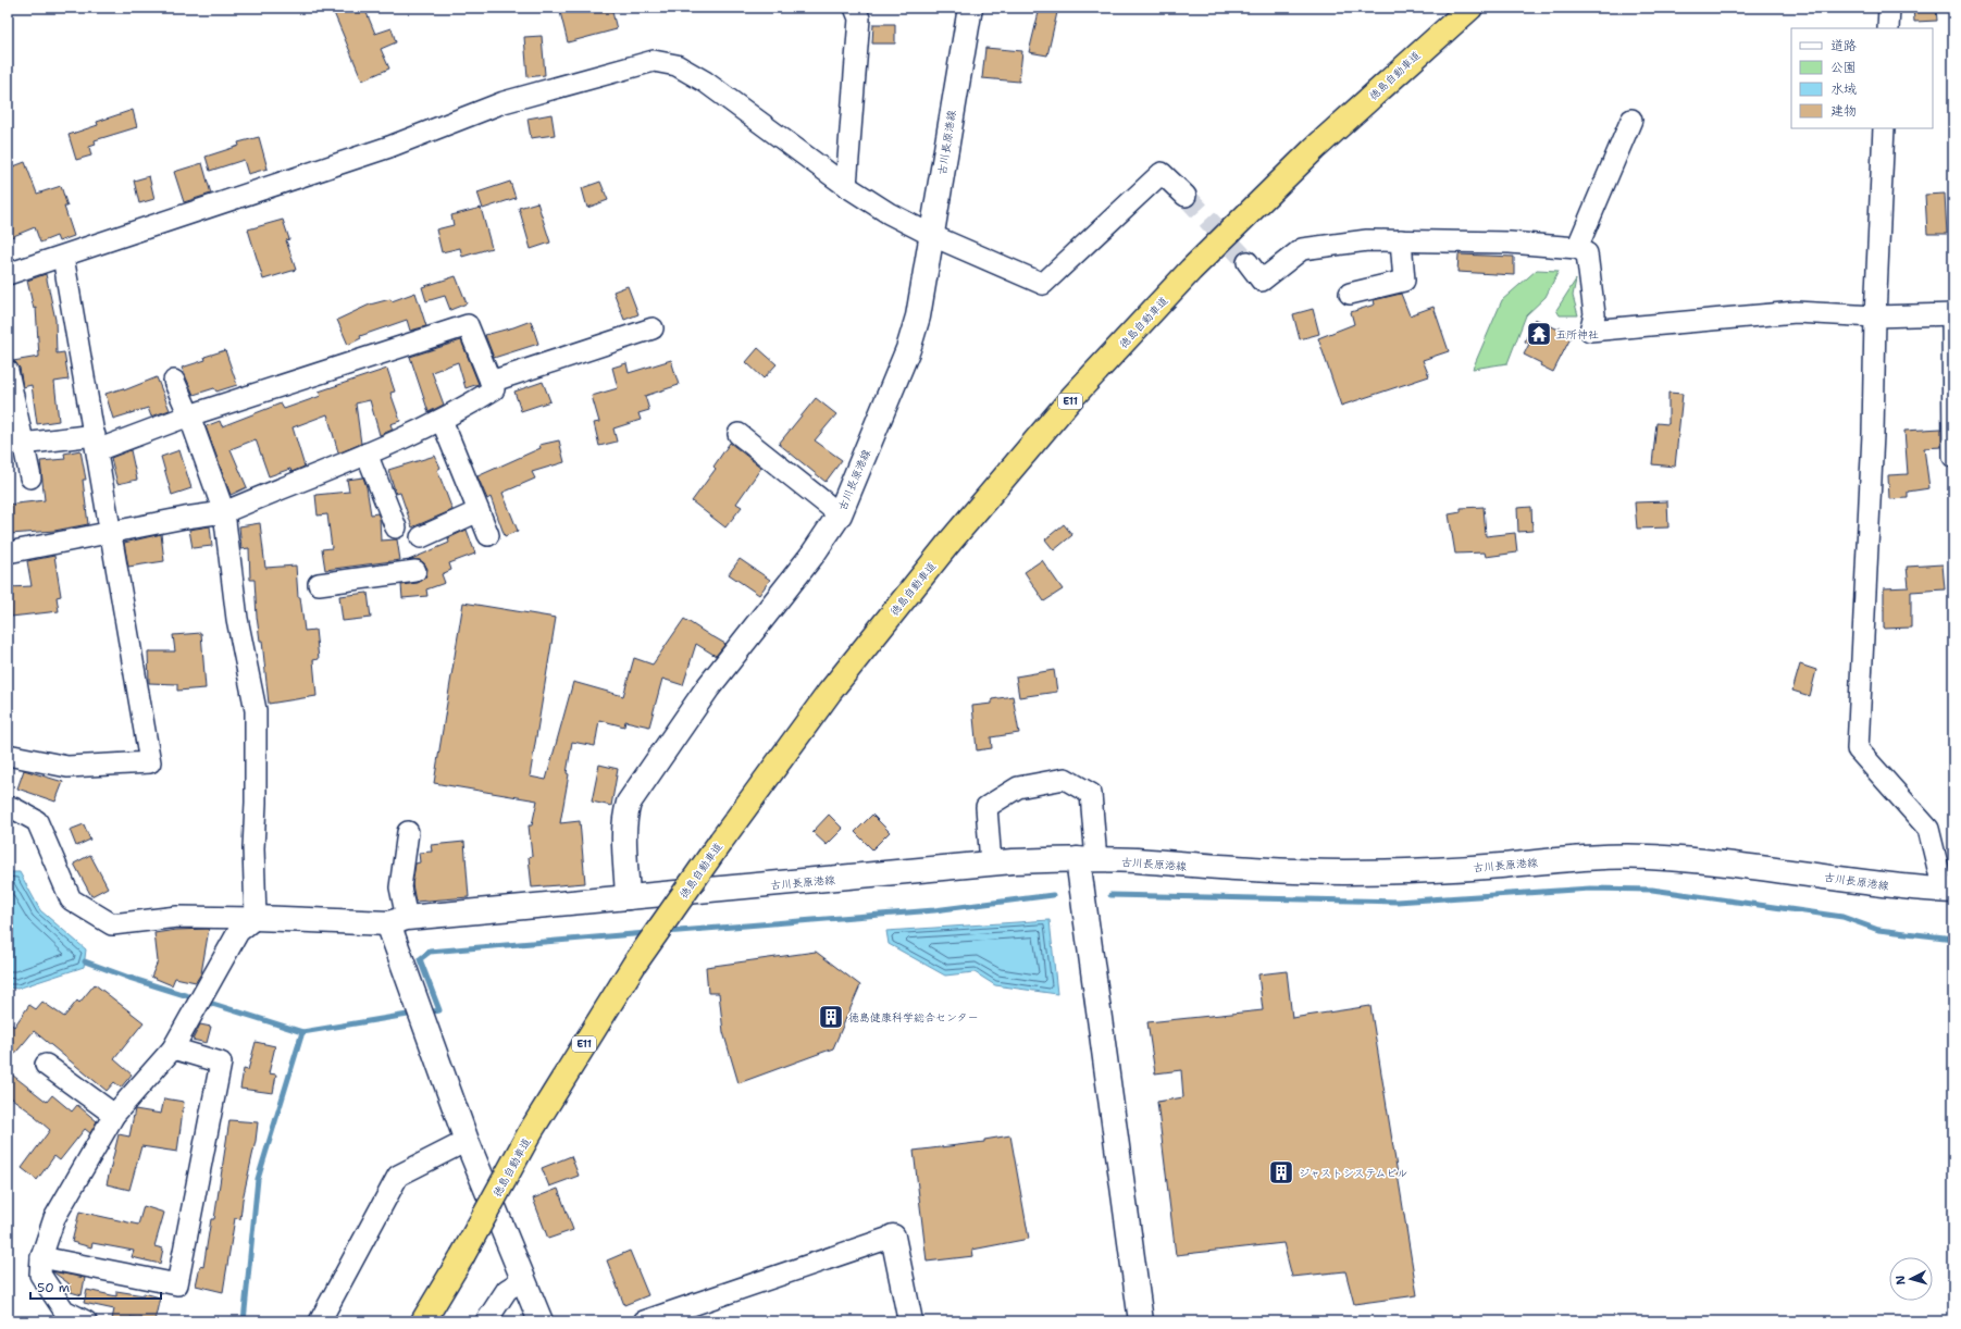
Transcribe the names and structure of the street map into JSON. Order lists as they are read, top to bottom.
{
  "streets": {
    "highway": ["徳島自動車道", "E11"],
    "main road": ["古川長原港線"]
  },
  "places": {
    "temple": ["五所神社"],
    "building": ["徳島健康科学総合センター", "ジャストシステムビル"]
  },
  "legend": [
    "道路",
    "公園",
    "水域",
    "建物"
  ],
  "scale_bar": "50 m",
  "north": "left"
}
